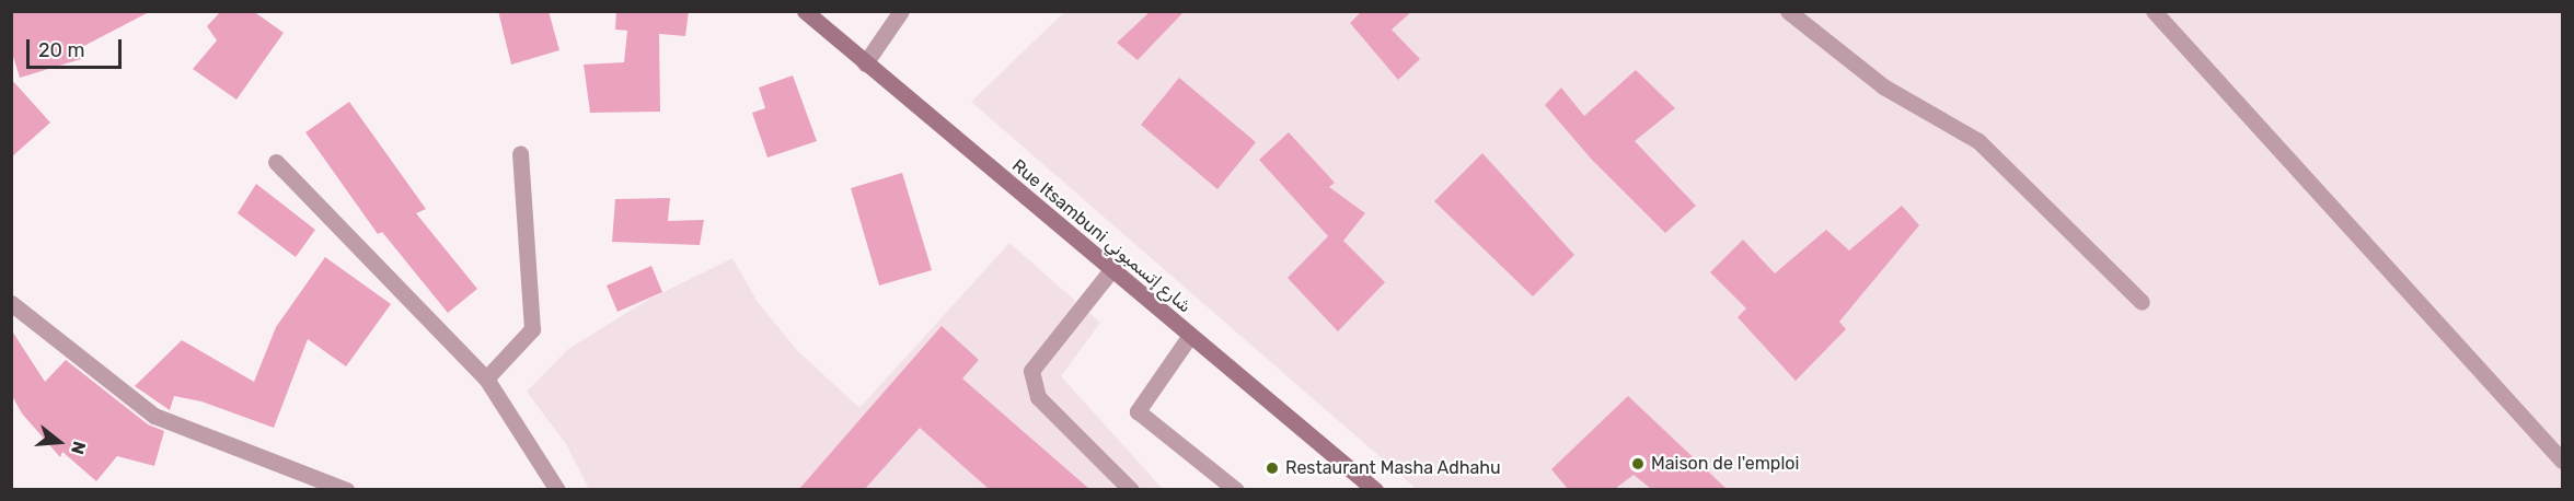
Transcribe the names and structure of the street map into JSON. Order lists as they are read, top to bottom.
{
  "streets": {
    "main road": ["Rue Itsambuni شارع إتسمبوني"]
  },
  "places": ["Maison de l'emploi", "Restaurant Masha Adhahu"],
  "scale_bar": "20 m",
  "north": "right"
}
